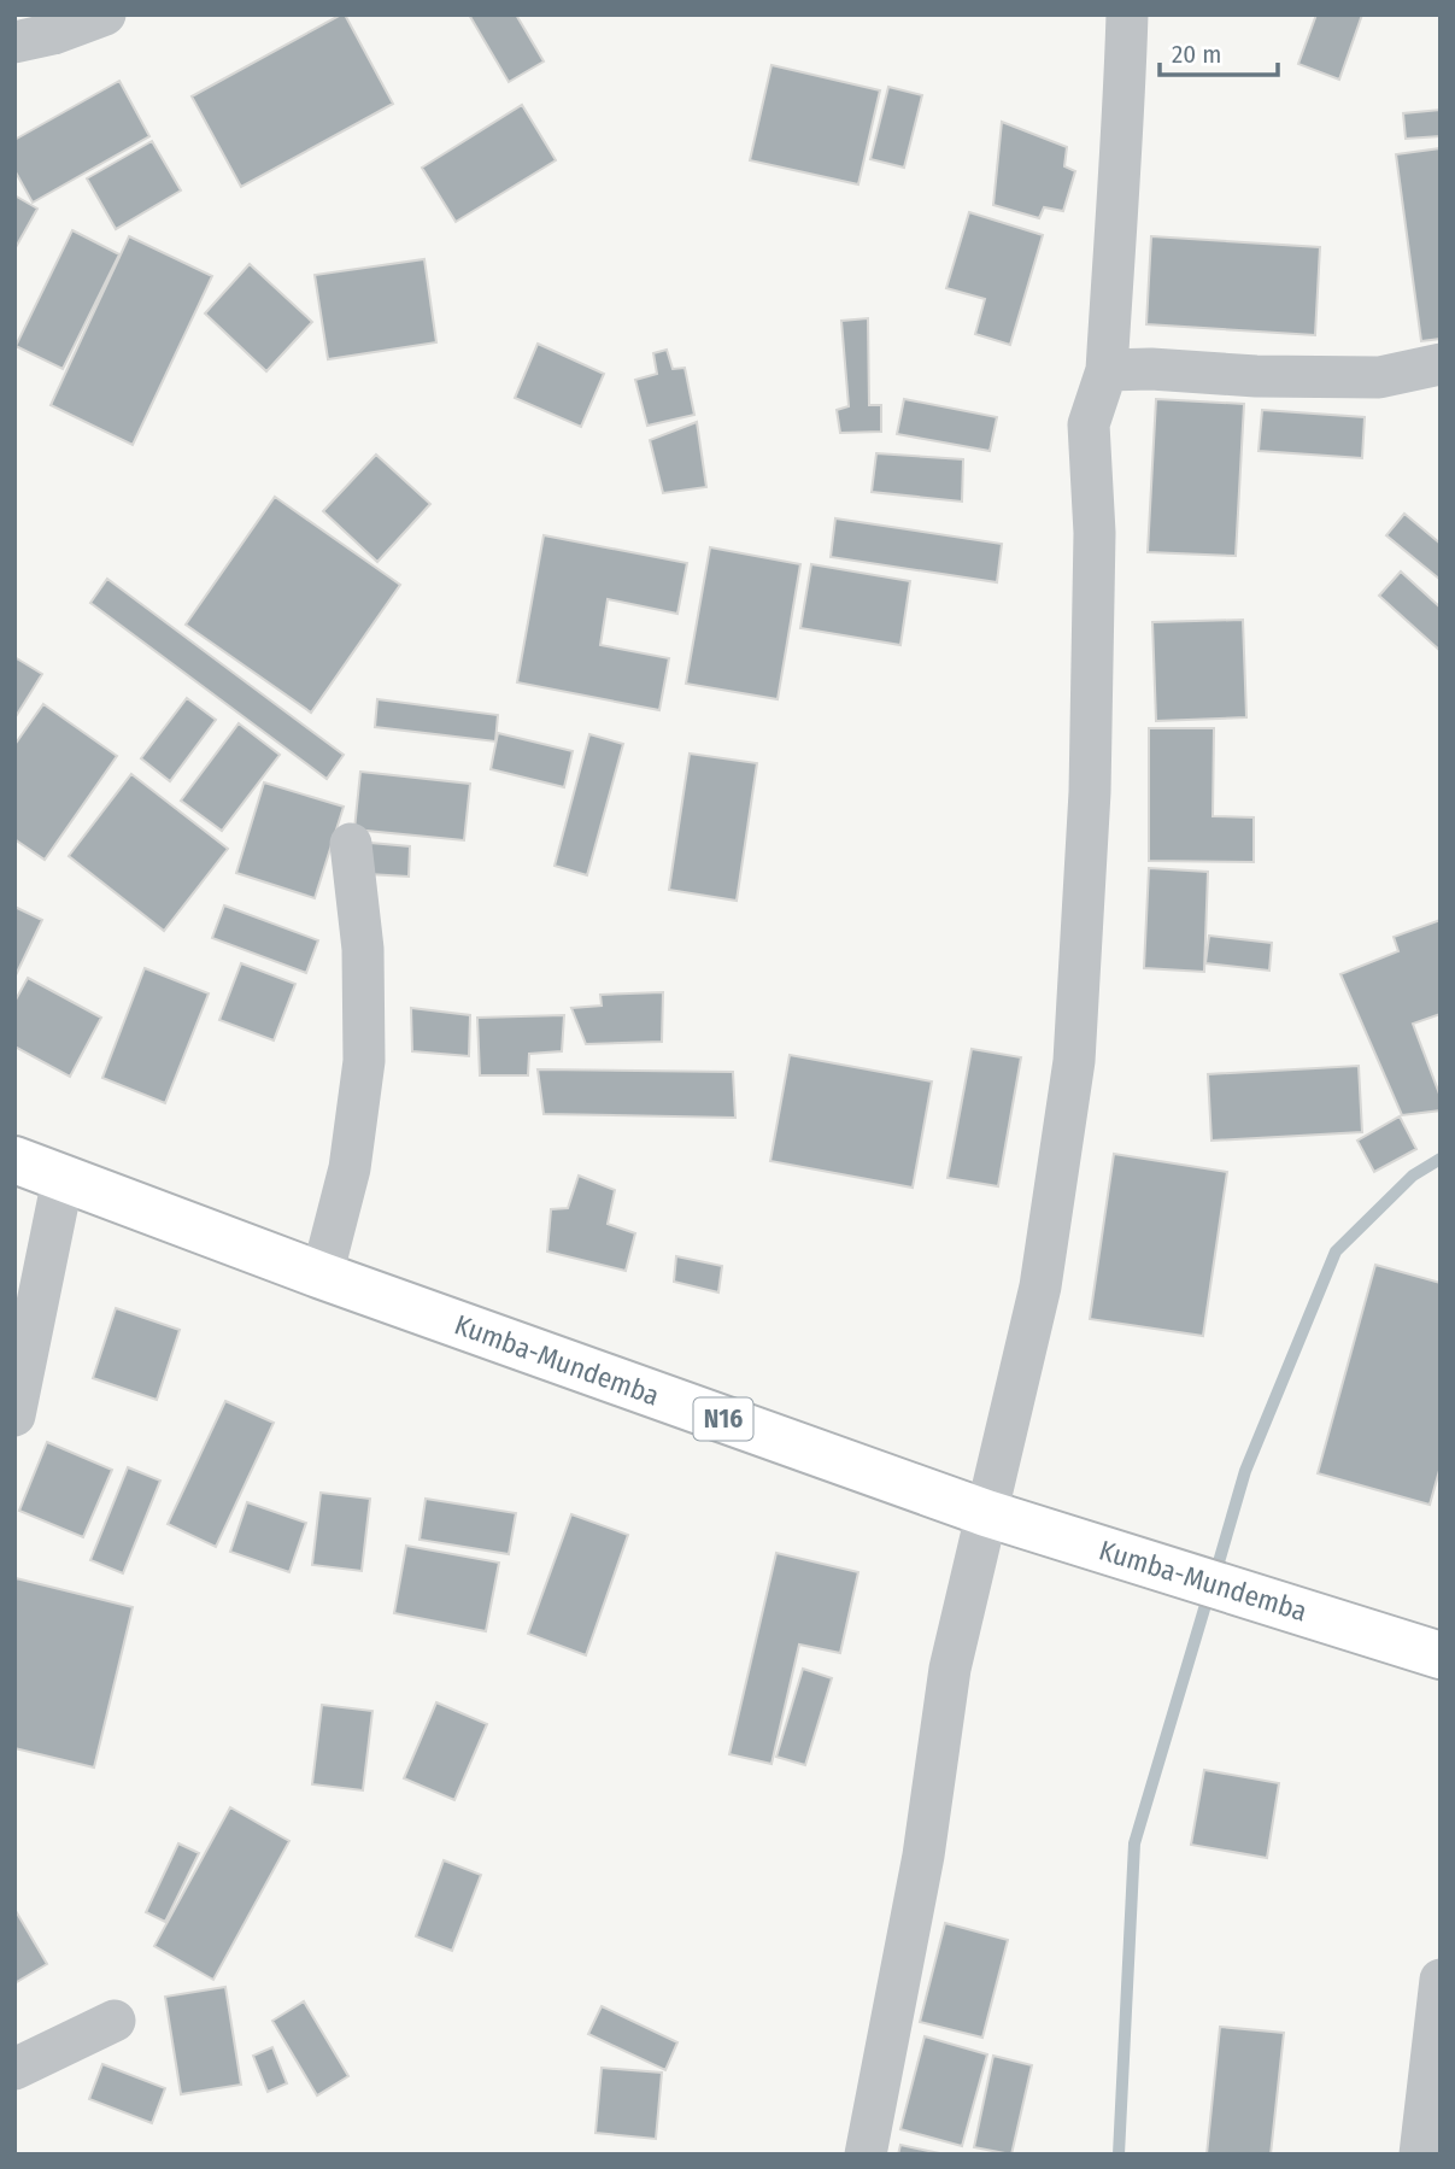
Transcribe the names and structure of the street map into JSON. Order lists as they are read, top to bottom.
{
  "streets": {
    "highway": ["Kumba-Mundemba", "N16"]
  },
  "scale_bar": "20 m"
}
